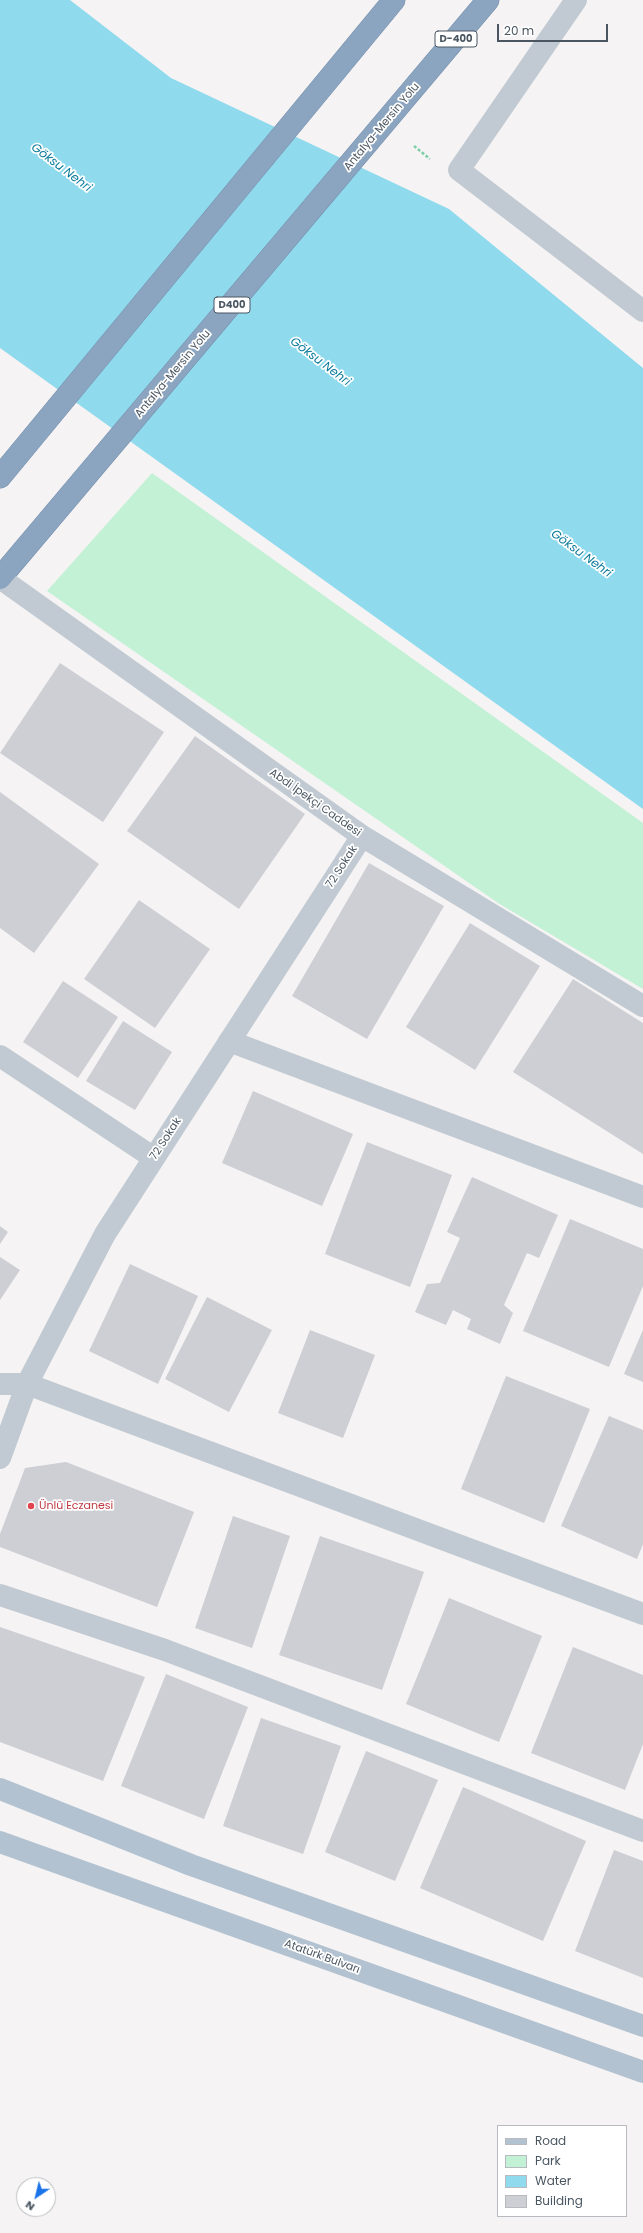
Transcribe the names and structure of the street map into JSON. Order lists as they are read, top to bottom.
{
  "streets": {
    "highway": ["D-400", "Antalya-Mersin Yolu", "D400"],
    "main road": ["Atatürk Bulvarı"],
    "street": ["Abdi İpekçi Caddesi", "72 Sokak"]
  },
  "crossings": [
    ["D-400", "Antalya-Mersin Yolu"],
    ["Antalya-Mersin Yolu", "Abdi İpekçi Caddesi"],
    ["Abdi İpekçi Caddesi", "72 Sokak"]
  ],
  "water": ["Göksu Nehri"],
  "places": ["Ünlü Eczanesi"],
  "legend": [
    "Road",
    "Park",
    "Water",
    "Building"
  ],
  "scale_bar": "20 m",
  "north": "bottom left"
}
